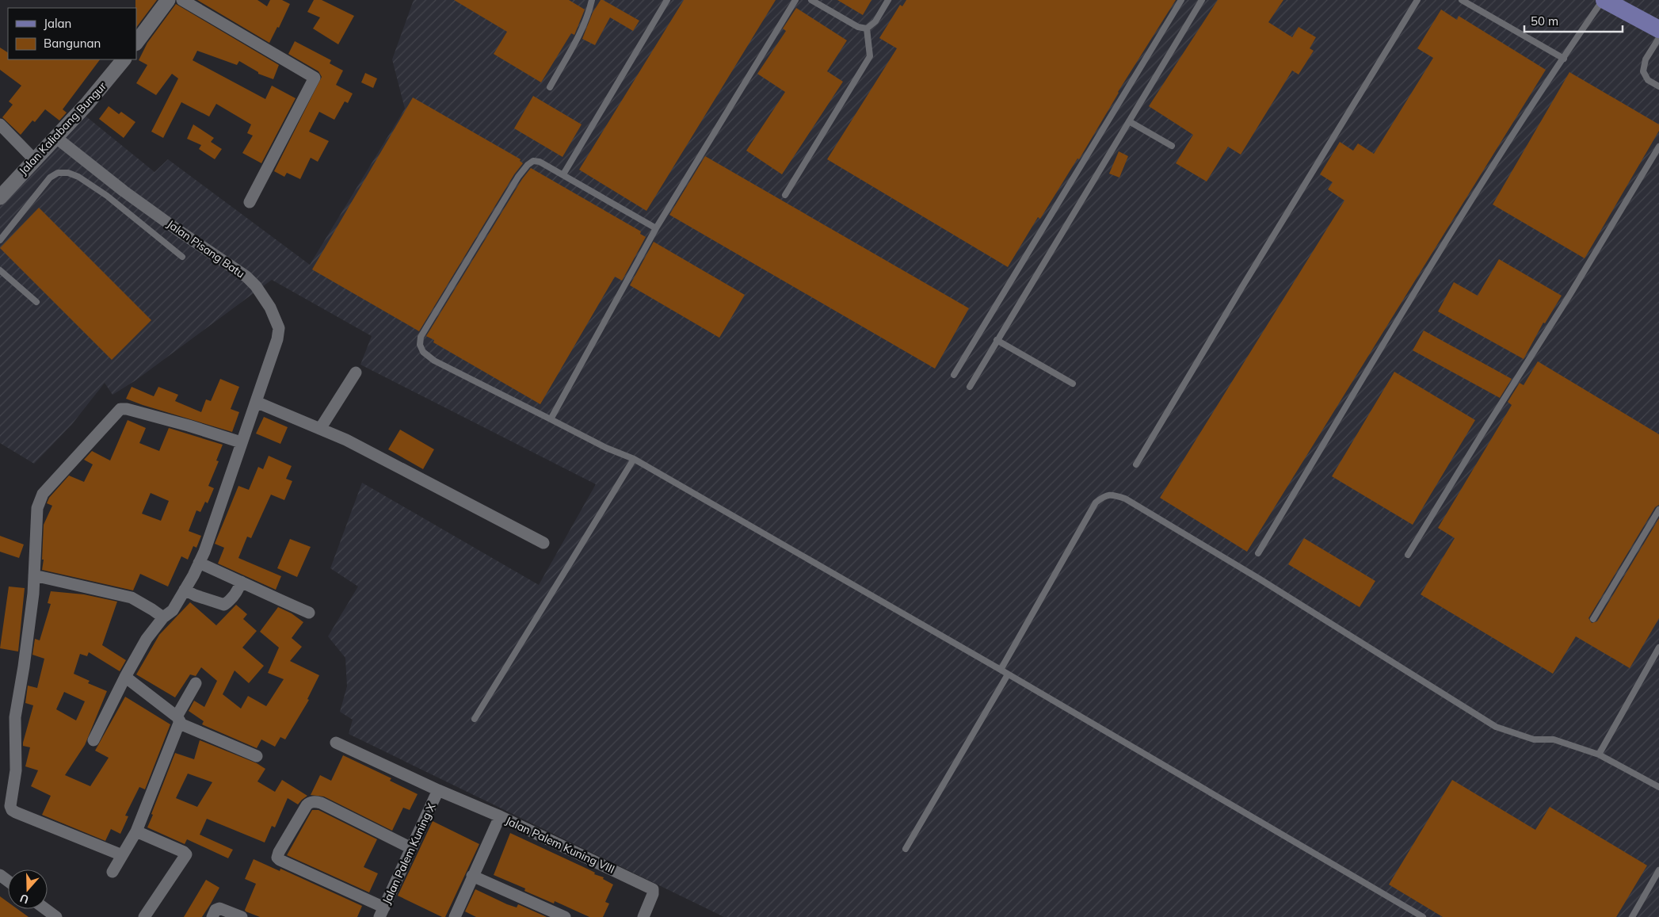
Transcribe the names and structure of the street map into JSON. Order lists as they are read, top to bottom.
{
  "streets": {
    "street": [
      "Jalan Kaliabang Bungur",
      "Jalan Pisang Batu",
      "Jalan Palem Kuning VIII",
      "Jalan Palem Kuning X"
    ]
  },
  "crossings": [
    ["Jalan Kaliabang Bungur", "Jalan Pisang Batu"],
    ["Jalan Palem Kuning VIII", "Jalan Palem Kuning X"]
  ],
  "legend": ["Jalan", "Bangunan"],
  "scale_bar": "50 m",
  "north": "bottom"
}
